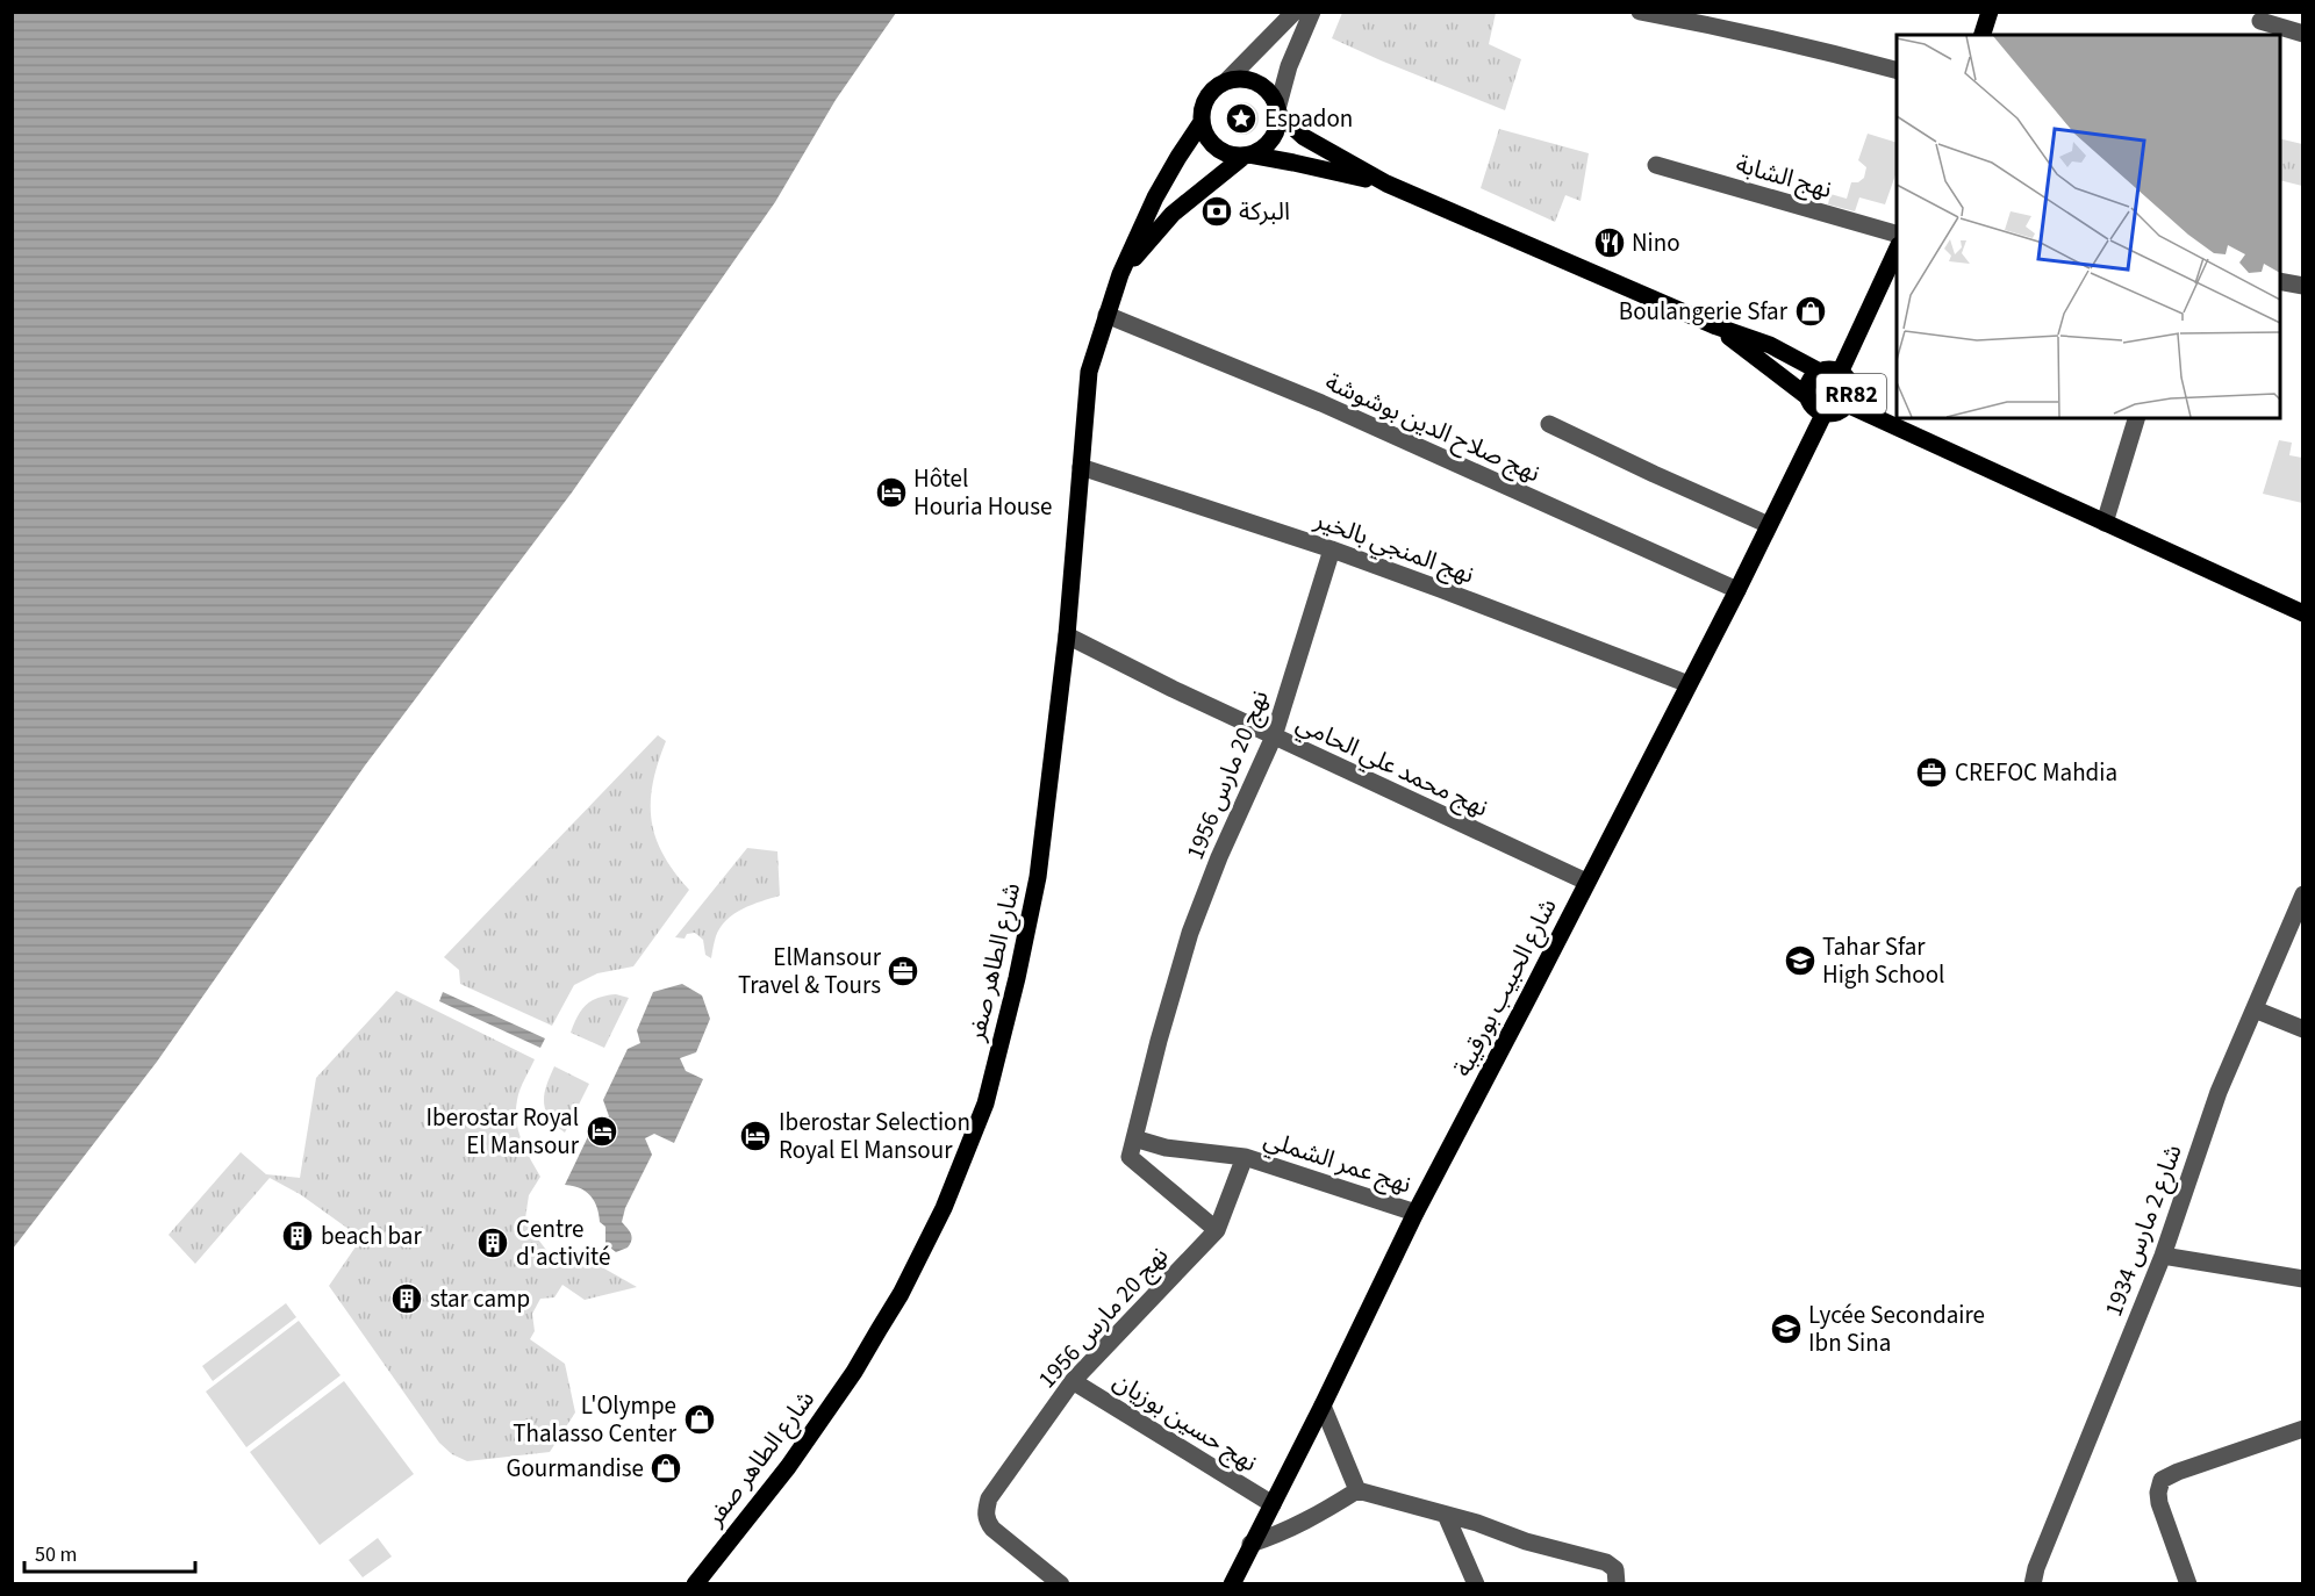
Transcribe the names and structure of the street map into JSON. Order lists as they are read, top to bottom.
{
  "streets": {
    "main road": ["RR82", "شارع الطاهر صفر", "شارع الحبيب بورقيبة"],
    "street": [
      "نهج الشابة",
      "نهج صلاح الدين بوشوشة",
      "نهج المنجي بالخير",
      "نهج محمد علي الحامي",
      "نهج 20 مارس 1956",
      "نهج عمر الشملي",
      "شارع 2 مارس 1934",
      "نهج حسين بوزيان"
    ]
  },
  "crossings": [
    ["RR82", "شارع الحبيب بورقيبة"],
    ["نهج صلاح الدين بوشوشة", "شارع الطاهر صفر"],
    ["نهج صلاح الدين بوشوشة", "شارع الحبيب بورقيبة"],
    ["نهج المنجي بالخير", "نهج 20 مارس 1956"],
    ["نهج المنجي بالخير", "شارع الطاهر صفر"],
    ["نهج المنجي بالخير", "شارع الحبيب بورقيبة"],
    ["نهج محمد علي الحامي", "نهج 20 مارس 1956"],
    ["نهج محمد علي الحامي", "شارع الطاهر صفر"],
    ["نهج محمد علي الحامي", "شارع الحبيب بورقيبة"],
    ["نهج 20 مارس 1956", "نهج عمر الشملي"],
    ["نهج 20 مارس 1956", "نهج حسين بوزيان"],
    ["شارع الحبيب بورقيبة", "نهج عمر الشملي"],
    ["شارع الحبيب بورقيبة", "نهج حسين بوزيان"]
  ],
  "places": {
    "place": ["Espadon"],
    "bank": ["البركة"],
    "restaurant": ["Nino"],
    "shop": ["Boulangerie Sfar", "L'Olympe Thalasso Center", "Gourmandise"],
    "hotel": ["Hôtel Houria House", "Iberostar Royal El Mansour", "Iberostar Selection Royal El Mansour"],
    "office": ["CREFOC Mahdia", "ElMansour Travel & Tours"],
    "school or university": ["Tahar Sfar High School", "Lycée Secondaire Ibn Sina"],
    "building": ["beach bar", "Centre d'activité", "star camp"]
  },
  "scale_bar": "50 m"
}
